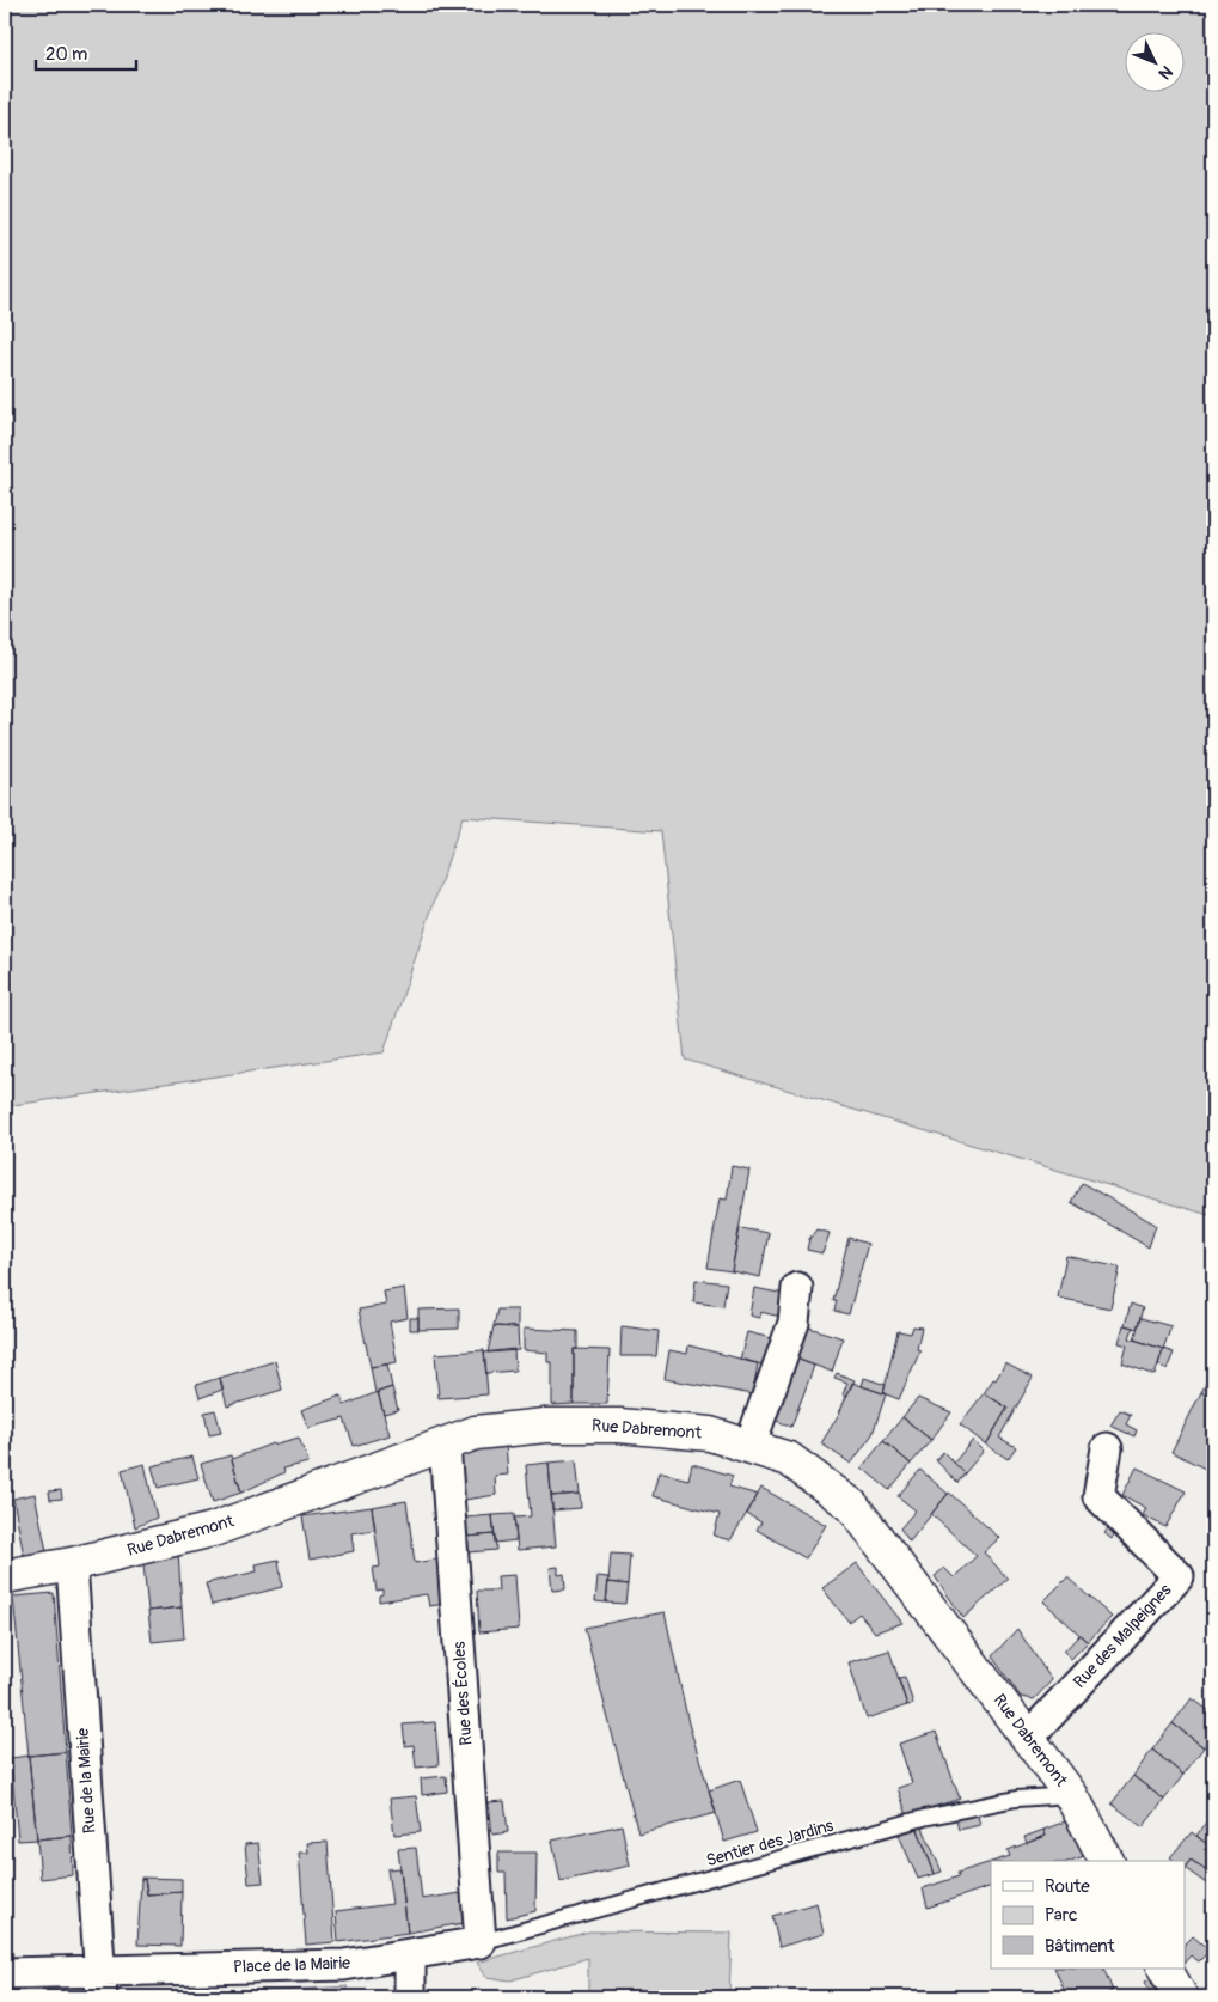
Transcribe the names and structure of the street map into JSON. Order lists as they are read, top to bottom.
{
  "streets": {
    "street": [
      "Rue Dabremont",
      "Rue des Malpeignes",
      "Rue des Écoles",
      "Rue de la Mairie",
      "Place de la Mairie"
    ],
    "lane": ["Sentier des Jardins"]
  },
  "crossings": [
    ["Rue Dabremont", "Rue des Malpeignes"],
    ["Rue Dabremont", "Rue des Écoles"],
    ["Rue Dabremont", "Rue de la Mairie"],
    ["Rue Dabremont", "Sentier des Jardins"],
    ["Rue des Écoles", "Sentier des Jardins"],
    ["Rue des Écoles", "Place de la Mairie"],
    ["Rue de la Mairie", "Place de la Mairie"],
    ["Sentier des Jardins", "Place de la Mairie"]
  ],
  "legend": ["Route", "Parc", "Bâtiment"],
  "scale_bar": "20 m",
  "north": "bottom right"
}
